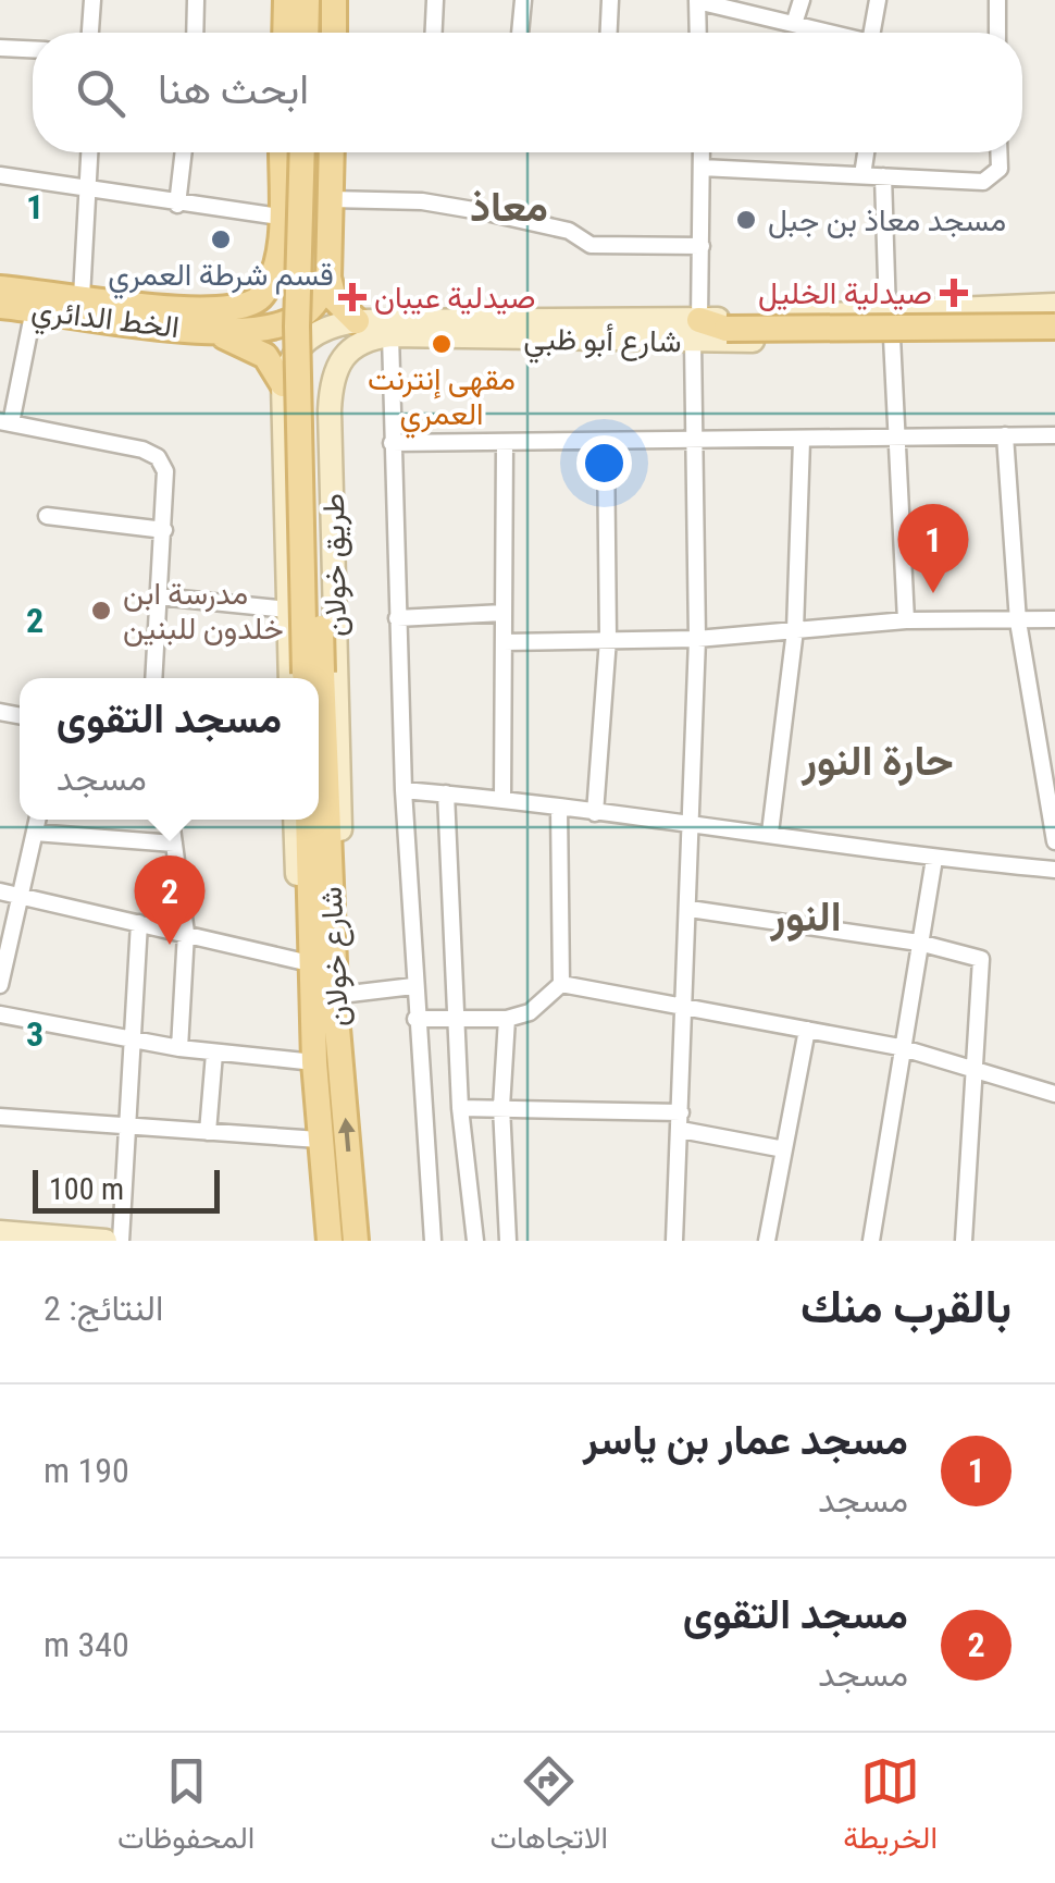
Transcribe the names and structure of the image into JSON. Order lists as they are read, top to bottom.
{
  "streets": {
    "main road": [
      "الخط الدائري",
      "شارع أبو ظبي",
      "طريق خولان",
      "شارع خولان"
    ]
  },
  "crossings": [
    ["طريق خولان", "شارع خولان"]
  ],
  "districts": ["معاذ", "حارة النور", "النور"],
  "places": {
    "other": [
      "مسجد معاذ بن جبل",
      "قسم شرطة العمري",
      "مقهى إنترنت العمري",
      "مدرسة ابن خلدون للبنين"
    ],
    "health": ["صيدلية الخليل", "صيدلية عيبان"]
  },
  "scale_bar": "100 m",
  "page": {
    "search": "ابحث هنا",
    "pins": ["1", "2"],
    "popup": ["مسجد التقوى", "مسجد"],
    "scale": "100 m",
    "heading": ["بالقرب منك", "النتائج: 2"],
    "list": [
      {
        "mark": "1",
        "name": "مسجد عمار بن ياسر",
        "note": "مسجد",
        "value": "190 m"
      },
      {
        "mark": "2",
        "name": "مسجد التقوى",
        "note": "مسجد",
        "value": "340 m"
      }
    ],
    "nav": ["الخريطة", "الاتجاهات", "المحفوظات"]
  },
  "grid": {
    "rows": ["1", "2", "3"]
  }
}
